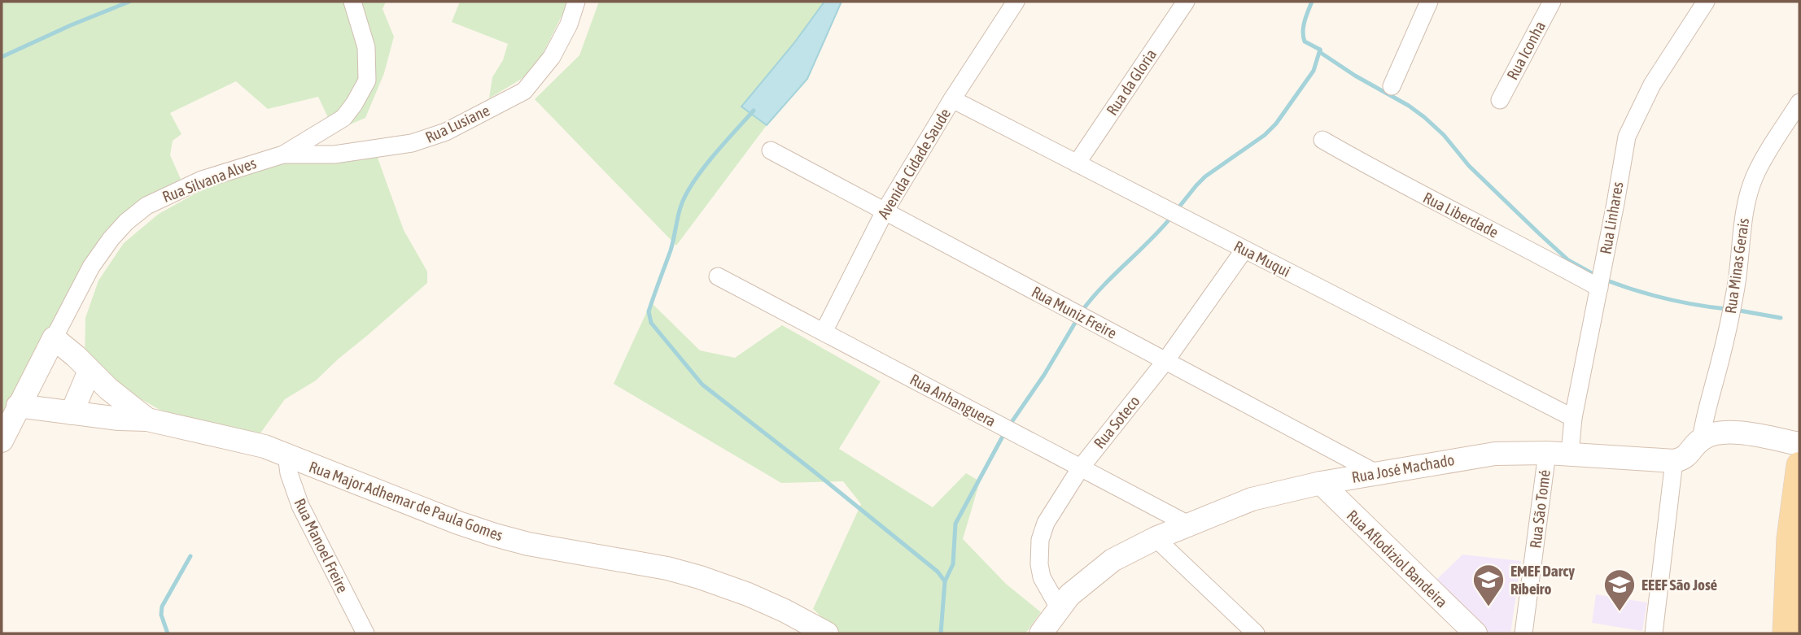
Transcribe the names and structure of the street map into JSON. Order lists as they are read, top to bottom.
{
  "streets": {
    "street": [
      "Rua Iconha",
      "Rua da Gloria",
      "Rua Lusiane",
      "Avenida Cidade Saude",
      "Rua Silvana Alves",
      "Rua Liberdade",
      "Rua Linhares",
      "Rua Muqui",
      "Rua Minas Gerais",
      "Rua Muniz Freire",
      "Rua Anhanguera",
      "Rua Soteco",
      "Rua José Machado",
      "Rua Major Adhemar de Paula Gomes",
      "Rua São Tomé",
      "Rua Manoel Freire",
      "Rua Aflodiziol Bandeira"
    ]
  },
  "crossings": [
    ["Rua da Gloria", "Rua Muqui"],
    ["Rua Lusiane", "Rua Silvana Alves"],
    ["Avenida Cidade Saude", "Rua Muqui"],
    ["Avenida Cidade Saude", "Rua Muniz Freire"],
    ["Avenida Cidade Saude", "Rua Anhanguera"],
    ["Rua Silvana Alves", "Rua Major Adhemar de Paula Gomes"],
    ["Rua Liberdade", "Rua Linhares"],
    ["Rua Linhares", "Rua Muqui"],
    ["Rua Linhares", "Rua José Machado"],
    ["Rua Muqui", "Rua Soteco"],
    ["Rua Muniz Freire", "Rua Soteco"],
    ["Rua Muniz Freire", "Rua José Machado"],
    ["Rua Anhanguera", "Rua Soteco"],
    ["Rua Anhanguera", "Rua José Machado"],
    ["Rua Soteco", "Rua José Machado"],
    ["Rua José Machado", "Rua São Tomé"],
    ["Rua José Machado", "Rua Aflodiziol Bandeira"],
    ["Rua Major Adhemar de Paula Gomes", "Rua Manoel Freire"]
  ],
  "places": {
    "school or university": ["EMEF Darcy Ribeiro", "EEEF São José"]
  }
}
